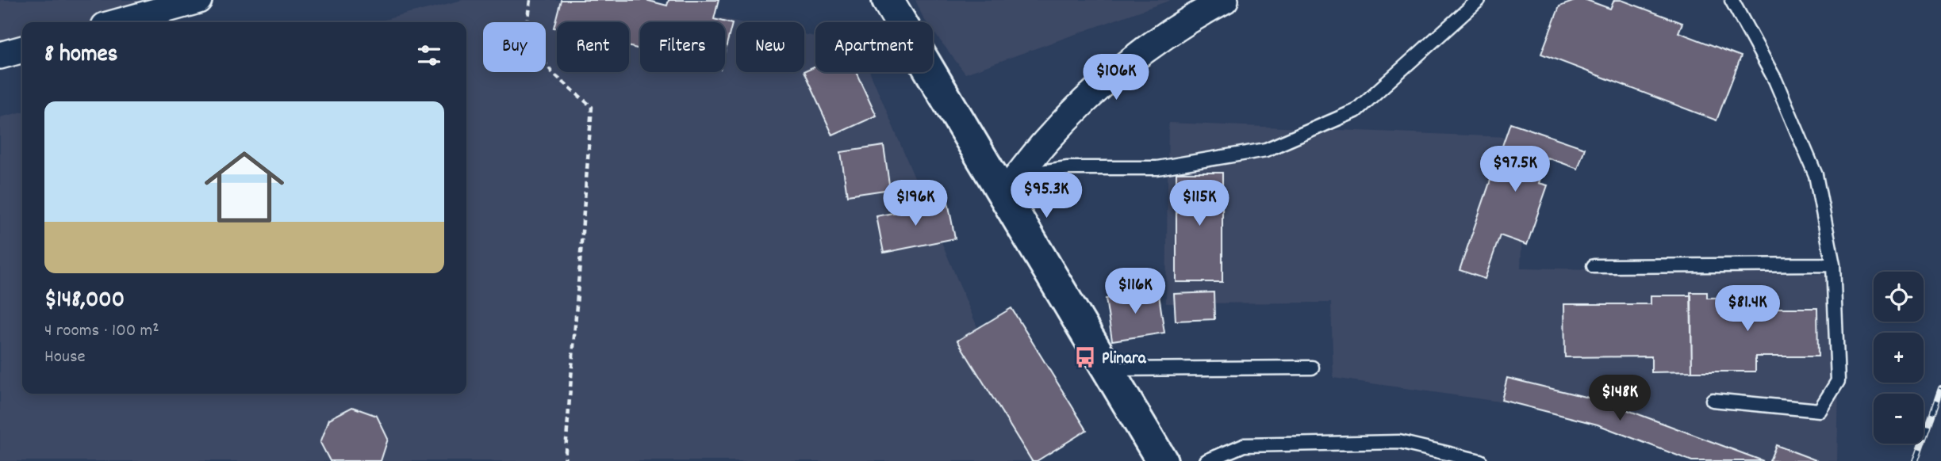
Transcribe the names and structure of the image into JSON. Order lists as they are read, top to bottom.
{
  "places": {
    "bus stop": ["Plinara"]
  },
  "page": {
    "chip": [
      "Buy",
      "Rent",
      "Filters",
      "New",
      "Apartment"
    ],
    "heading": "8 homes",
    "price": [
      "$106K",
      "$97.5K",
      "$95.3K",
      "$196K",
      "$115K",
      "$116K",
      "$81.4K",
      "$148K"
    ],
    "list": [
      {
        "name": "$148,000",
        "note": "4 rooms · 100 m² · House"
      }
    ],
    "map_buttons": ["+", "−"]
  }
}
